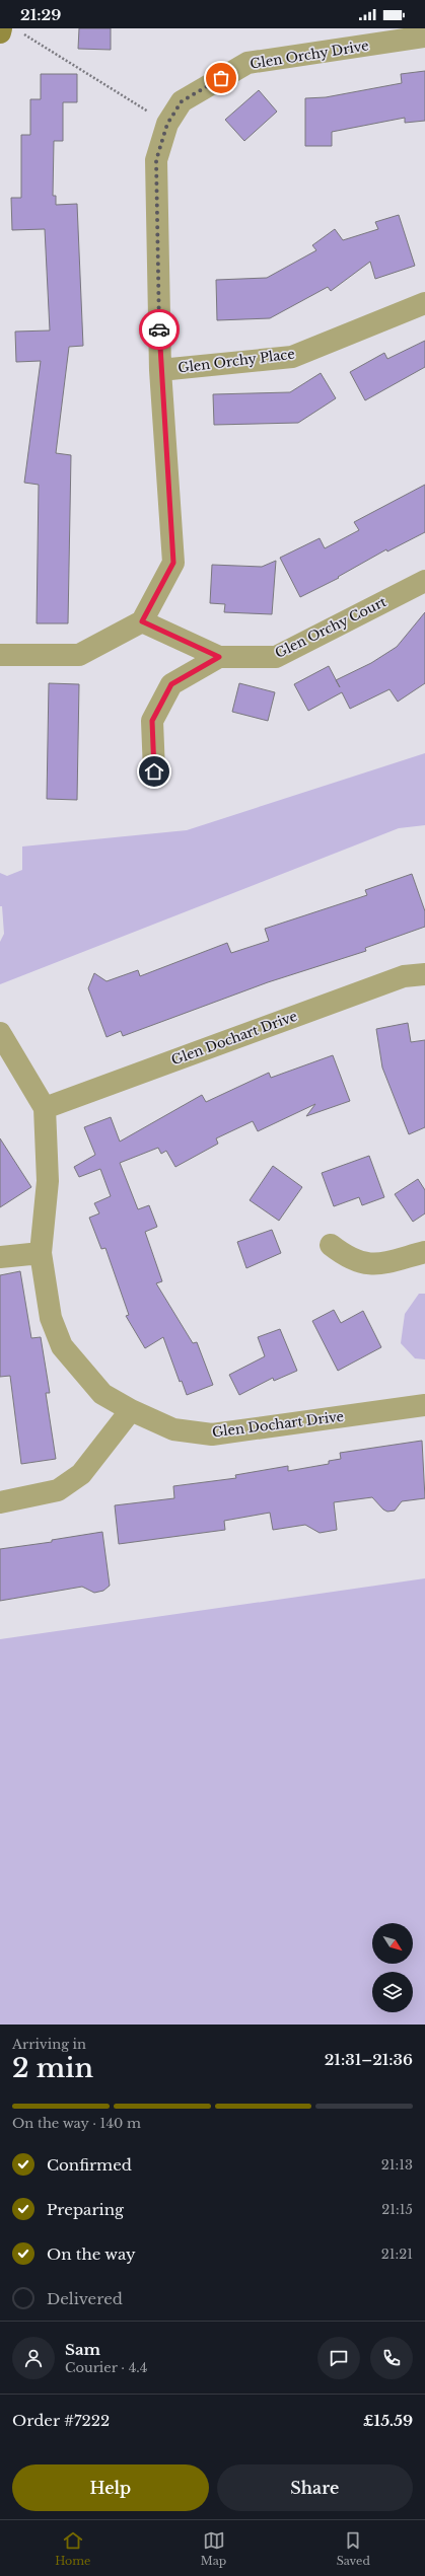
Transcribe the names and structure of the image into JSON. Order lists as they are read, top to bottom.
{
  "streets": {
    "street": [
      "Glen Orchy Drive",
      "Glen Orchy Place",
      "Glen Orchy Court",
      "Glen Dochart Drive"
    ]
  },
  "crossings": [
    ["Glen Orchy Drive", "Glen Orchy Place"],
    ["Glen Orchy Drive", "Glen Orchy Court"]
  ],
  "north": "bottom right",
  "page": {
    "status": "21:29",
    "heading": ["2 min", "Arriving in", "21:31–21:36"],
    "panel": [
      "Sam",
      "Courier · 4.4",
      "Order #7222",
      "£15.59"
    ],
    "bar": "On the way · 140 m",
    "list": [
      ["Confirmed", "21:13"],
      ["Preparing", "21:15"],
      ["On the way", "21:21"],
      "Delivered"
    ],
    "buttons": ["Help", "Share"],
    "tabs": ["Home", "Map", "Saved"]
  }
}
